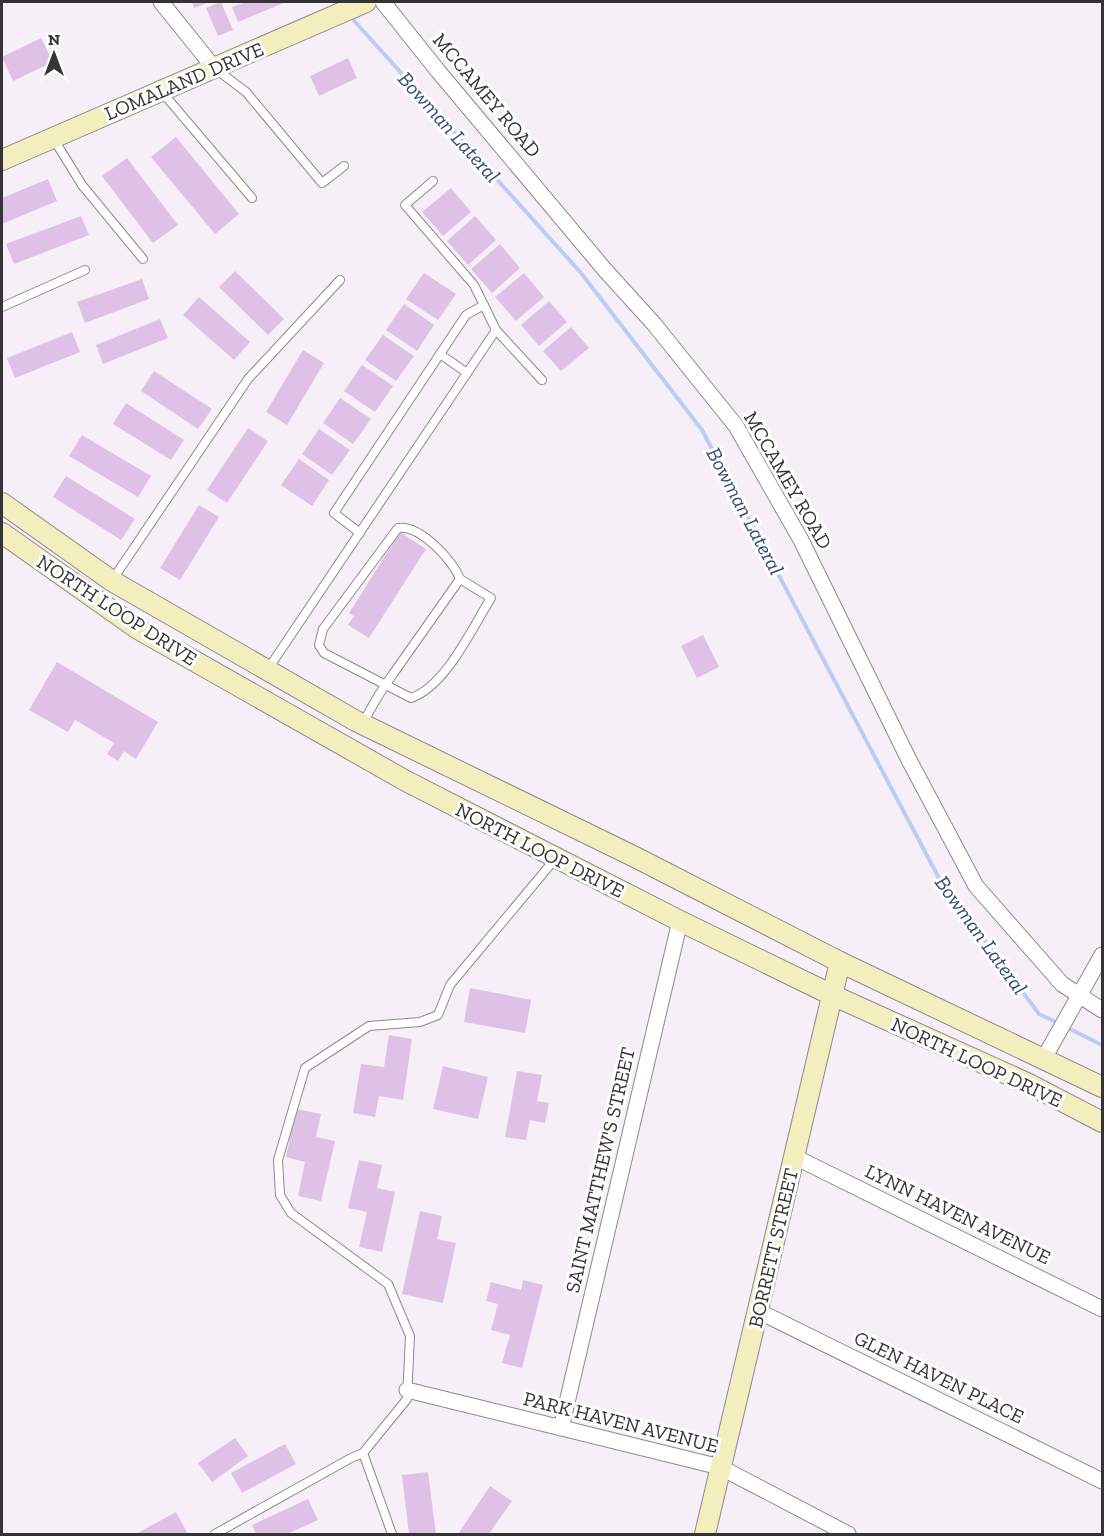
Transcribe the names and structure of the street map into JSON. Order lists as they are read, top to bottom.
{
  "streets": {
    "main road": ["LOMALAND DRIVE", "NORTH LOOP DRIVE", "BORRETT STREET"],
    "street": [
      "MCCAMEY ROAD",
      "SAINT MATTHEW'S STREET",
      "LYNN HAVEN AVENUE",
      "GLEN HAVEN PLACE",
      "PARK HAVEN AVENUE"
    ]
  },
  "crossings": [
    ["NORTH LOOP DRIVE", "SAINT MATTHEW'S STREET"],
    ["NORTH LOOP DRIVE", "BORRETT STREET"],
    ["SAINT MATTHEW'S STREET", "PARK HAVEN AVENUE"],
    ["LYNN HAVEN AVENUE", "BORRETT STREET"],
    ["BORRETT STREET", "GLEN HAVEN PLACE"],
    ["BORRETT STREET", "PARK HAVEN AVENUE"]
  ],
  "water": ["Bowman Lateral"],
  "north": "top"
}
